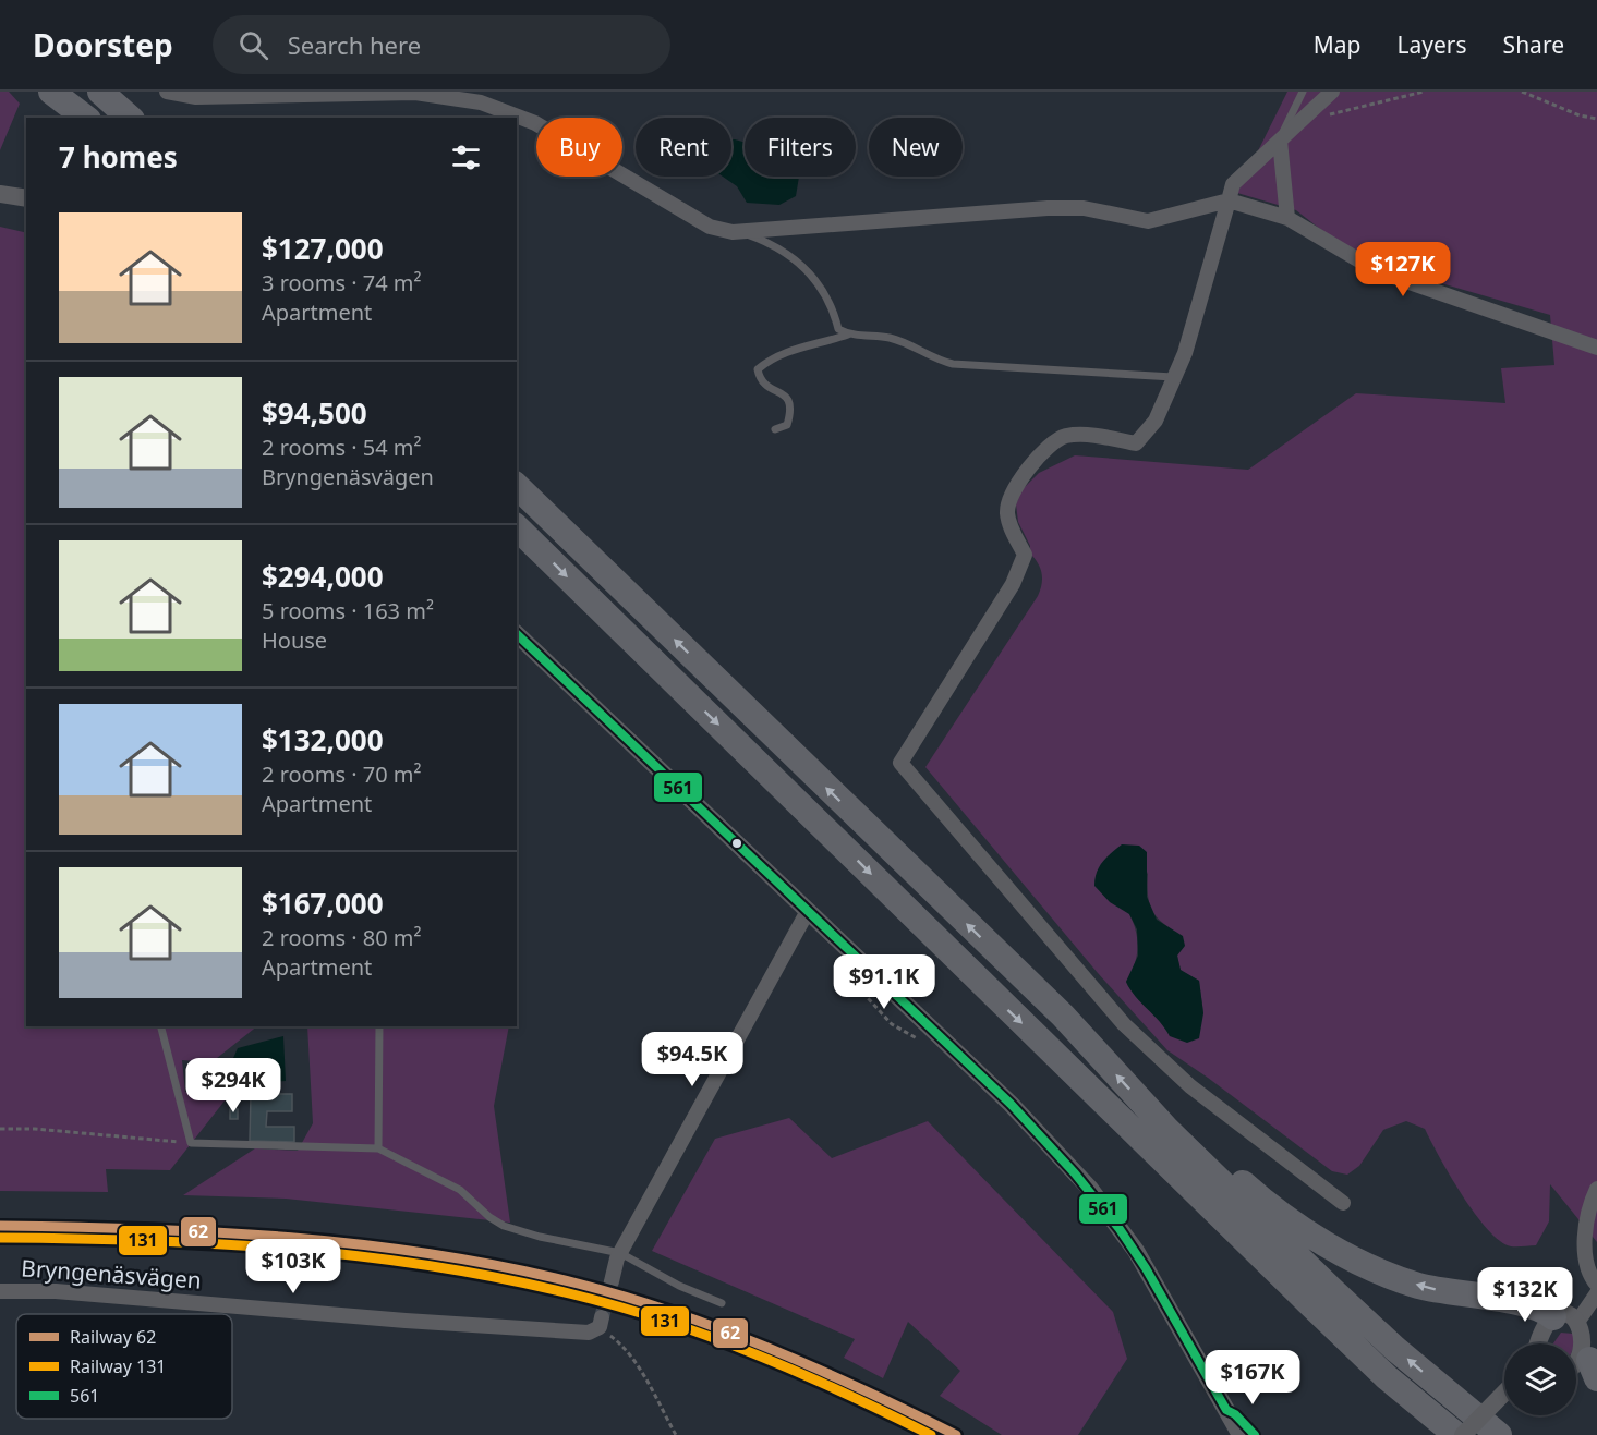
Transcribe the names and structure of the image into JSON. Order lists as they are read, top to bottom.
{
  "streets": {
    "street": ["Bryngenäsvägen"]
  },
  "lines": ["transit line 561", "rail line 62", "rail line 131"],
  "legend": ["Railway 62", "Railway 131", "561"],
  "page": {
    "header": "Doorstep",
    "search": "Search here",
    "nav": ["Map", "Layers", "Share"],
    "chip": [
      "Buy",
      "Rent",
      "Filters",
      "New"
    ],
    "heading": "7 homes",
    "list": [
      {
        "name": "$127,000",
        "note": "3 rooms · 74 m² · Apartment"
      },
      {
        "name": "$94,500",
        "note": "2 rooms · 54 m² · Bryngenäsvägen"
      },
      {
        "name": "$294,000",
        "note": "5 rooms · 163 m² · House"
      },
      {
        "name": "$132,000",
        "note": "2 rooms · 70 m² · Apartment"
      },
      {
        "name": "$167,000",
        "note": "2 rooms · 80 m² · Apartment"
      }
    ],
    "price": [
      "$127K",
      "$91.1K",
      "$94.5K",
      "$294K",
      "$103K",
      "$132K",
      "$167K"
    ]
  }
}
